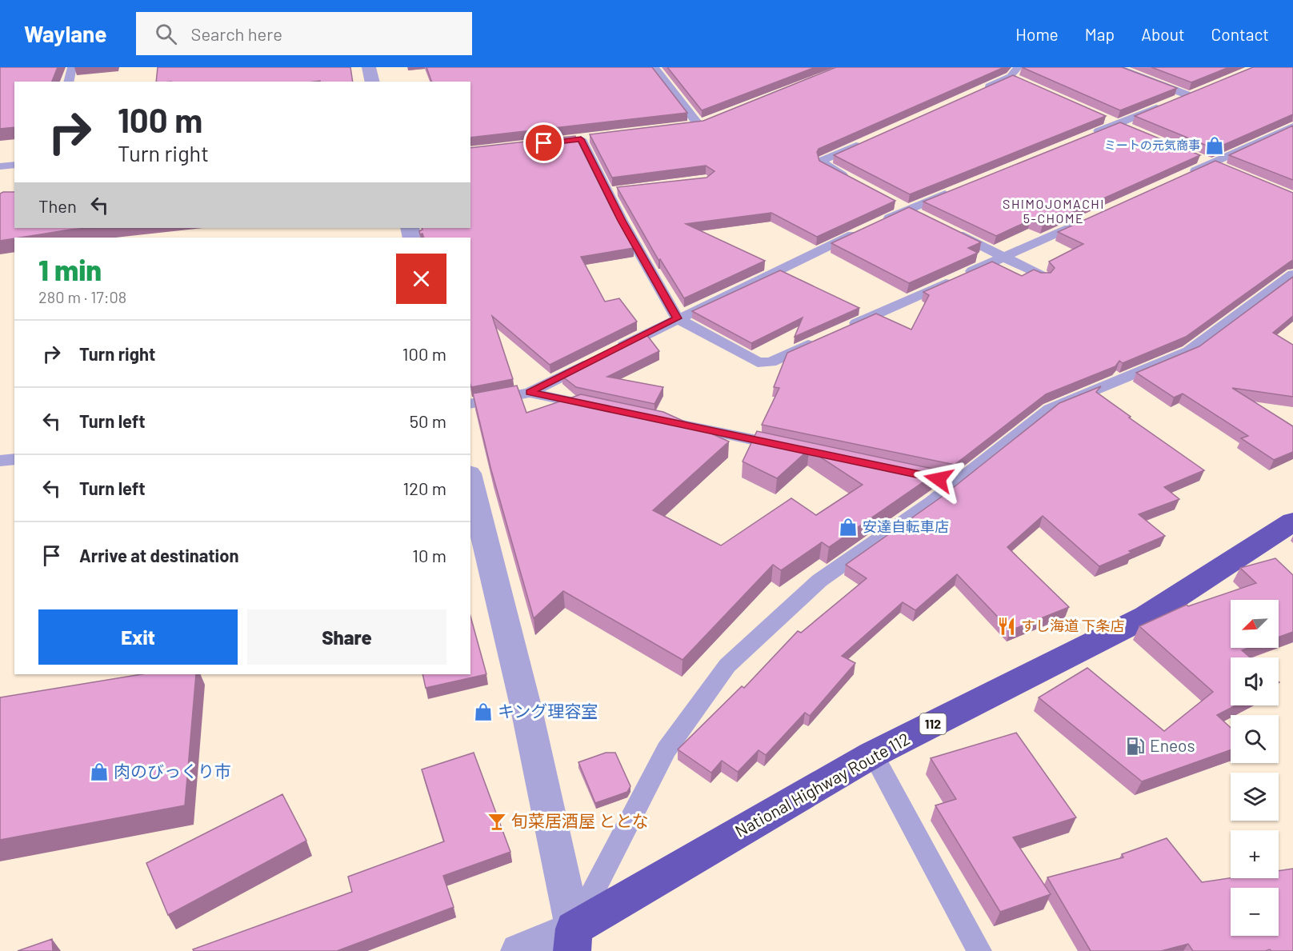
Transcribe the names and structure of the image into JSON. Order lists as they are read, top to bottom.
{
  "streets": {
    "highway": ["112", "National Highway Route 112"]
  },
  "districts": ["SHIMOJOMACHI 5-CHOME"],
  "places": {
    "shop": [
      "ミートの元気商事",
      "安達自転車店",
      "キング理容室",
      "肉のびっくり市"
    ],
    "restaurant": ["すし海道 下条店"],
    "fuel station": ["Eneos"],
    "bar": ["旬菜居酒屋 ととな"]
  },
  "north": "bottom left",
  "page": {
    "header": "Waylane",
    "search": "Search here",
    "nav": [
      "Home",
      "Map",
      "About",
      "Contact"
    ],
    "turn": ["100 m", "Turn right"],
    "then": "Then",
    "heading": ["1 min", "280 m · 17:08"],
    "list": [
      {
        "name": "Turn right",
        "value": "100 m"
      },
      {
        "name": "Turn left",
        "value": "50 m"
      },
      {
        "name": "Turn left",
        "value": "120 m"
      },
      {
        "name": "Arrive at destination",
        "value": "10 m"
      }
    ],
    "map_buttons": ["+", "−"],
    "buttons": ["Exit", "Share"]
  }
}
